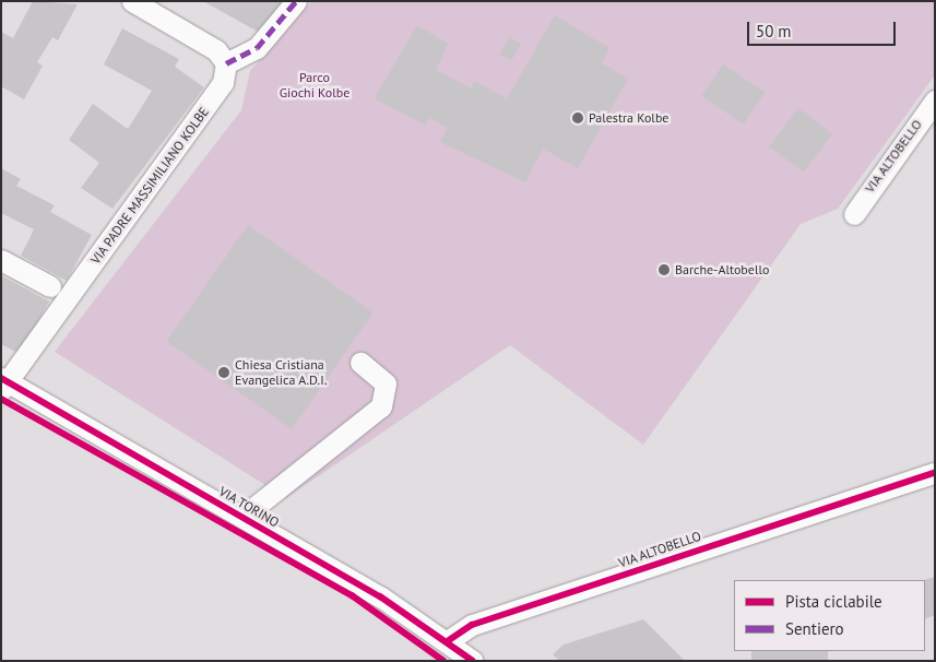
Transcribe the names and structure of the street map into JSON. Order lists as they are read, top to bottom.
{
  "streets": {
    "street": ["VIA ALTOBELLO", "VIA PADRE MASSIMILIANO KOLBE", "VIA TORINO"]
  },
  "crossings": [
    ["VIA ALTOBELLO", "VIA TORINO"],
    ["VIA PADRE MASSIMILIANO KOLBE", "VIA TORINO"]
  ],
  "parks": ["Parco Giochi Kolbe"],
  "places": ["Palestra Kolbe", "Barche-Altobello", "Chiesa Cristiana Evangelica A.D.I."],
  "legend": ["Pista ciclabile", "Sentiero"],
  "scale_bar": "50 m"
}
